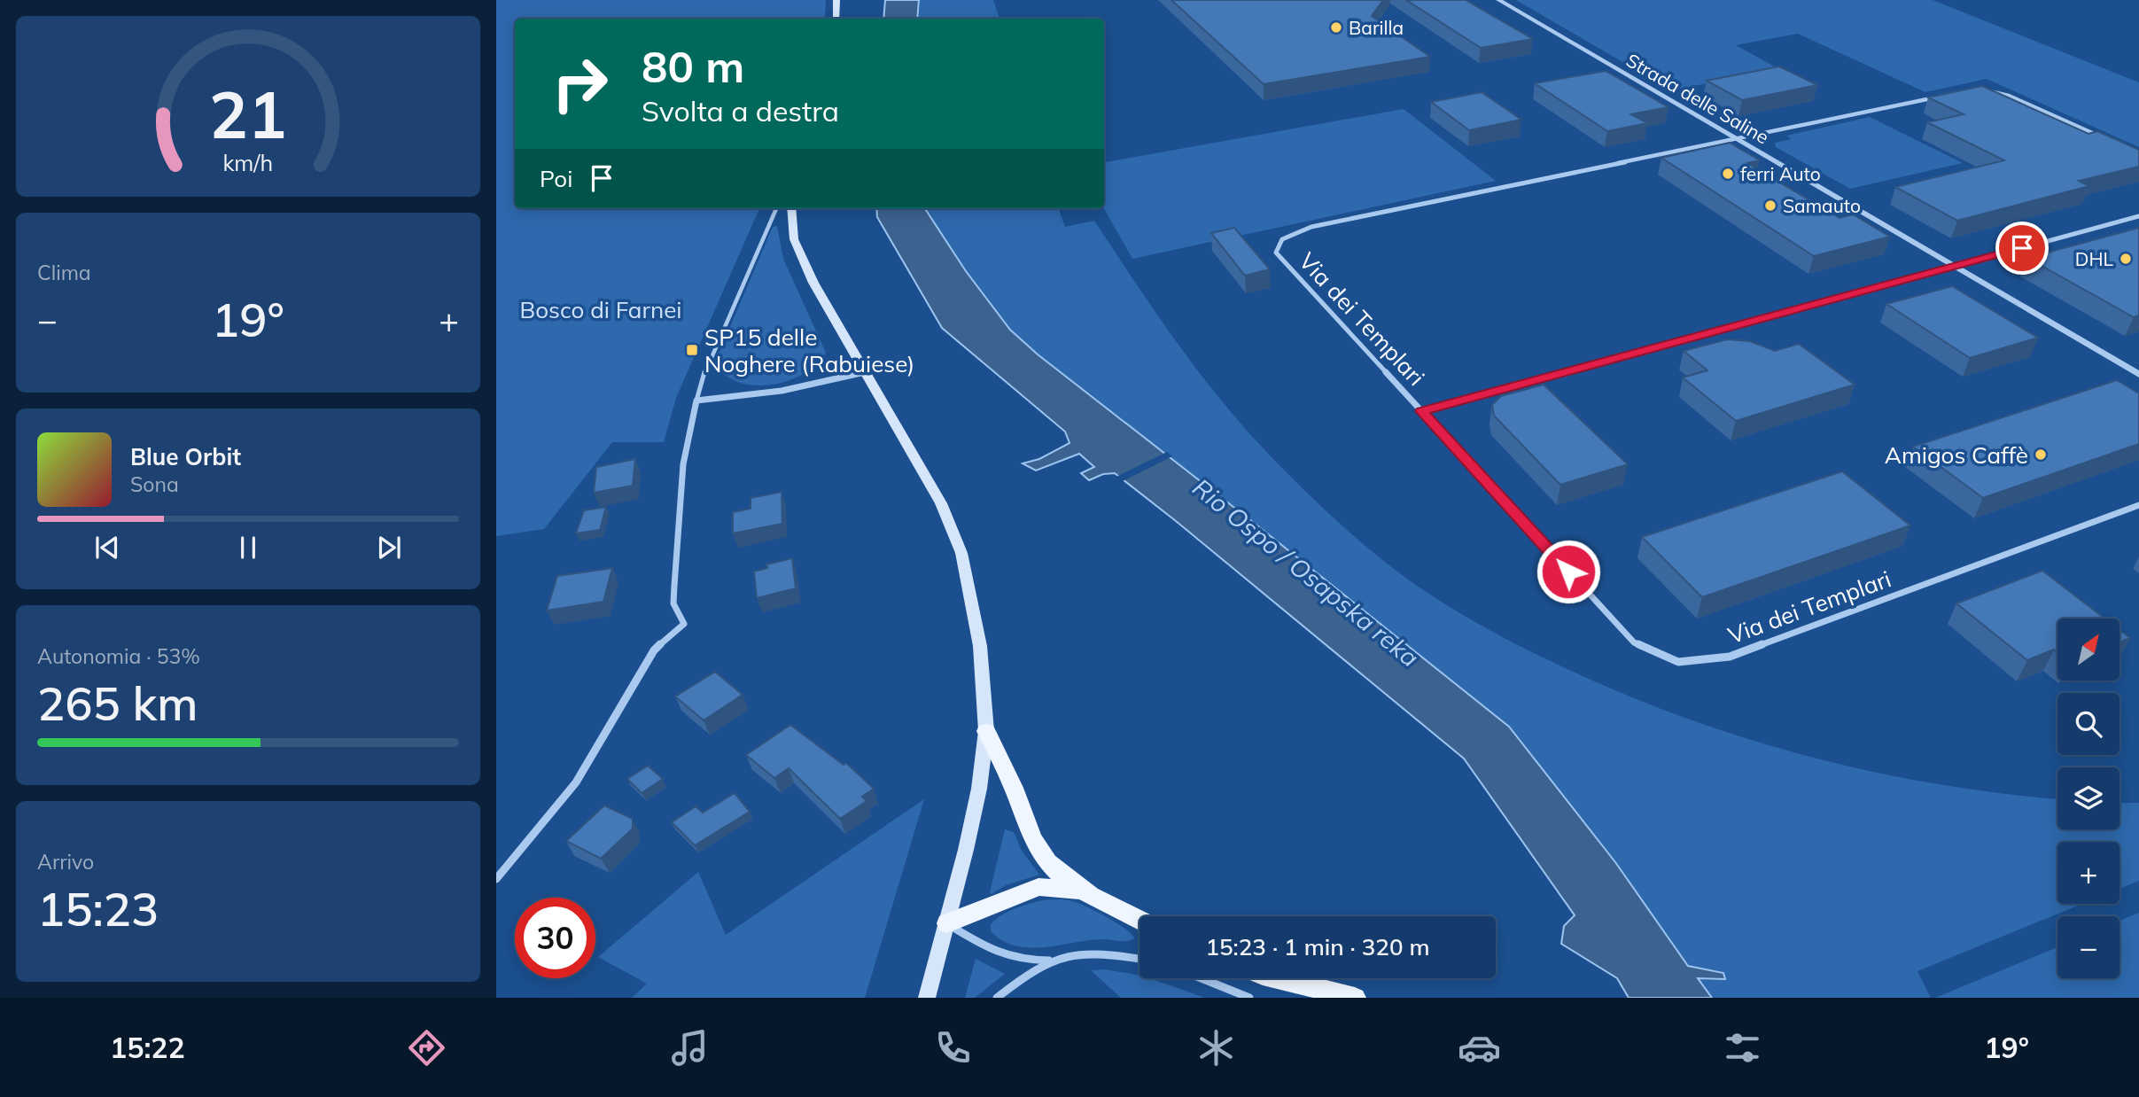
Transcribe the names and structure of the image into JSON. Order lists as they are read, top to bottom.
{
  "streets": {
    "street": ["Strada delle Saline", "Via dei Templari"]
  },
  "crossings": [
    ["Strada delle Saline", "Via dei Templari"]
  ],
  "water": ["Rio Ospo / Osapska reka"],
  "parks": ["Bosco di Farnei"],
  "places": {
    "other": [
      "Barilla",
      "ferri Auto",
      "Samauto",
      "DHL",
      "Amigos Caffè"
    ],
    "transit": ["SP15 delle Noghere (Rabuiese)"]
  },
  "north": "top right",
  "page": {
    "turn": ["80 m", "Svolta a destra"],
    "then": "Poi",
    "tile": [
      "Clima",
      ["Autonomia · 53%", "265 km"],
      ["Arrivo", "15:23"]
    ],
    "heat": ["−", "19°", "+"],
    "song": ["Blue Orbit", "Sona"],
    "map_buttons": ["+", "−"],
    "limit": "30",
    "trip": "15:23 · 1 min · 320 m",
    "tabs": ["15:22", "19°"],
    "gauge": ["21", "km/h"]
  }
}
